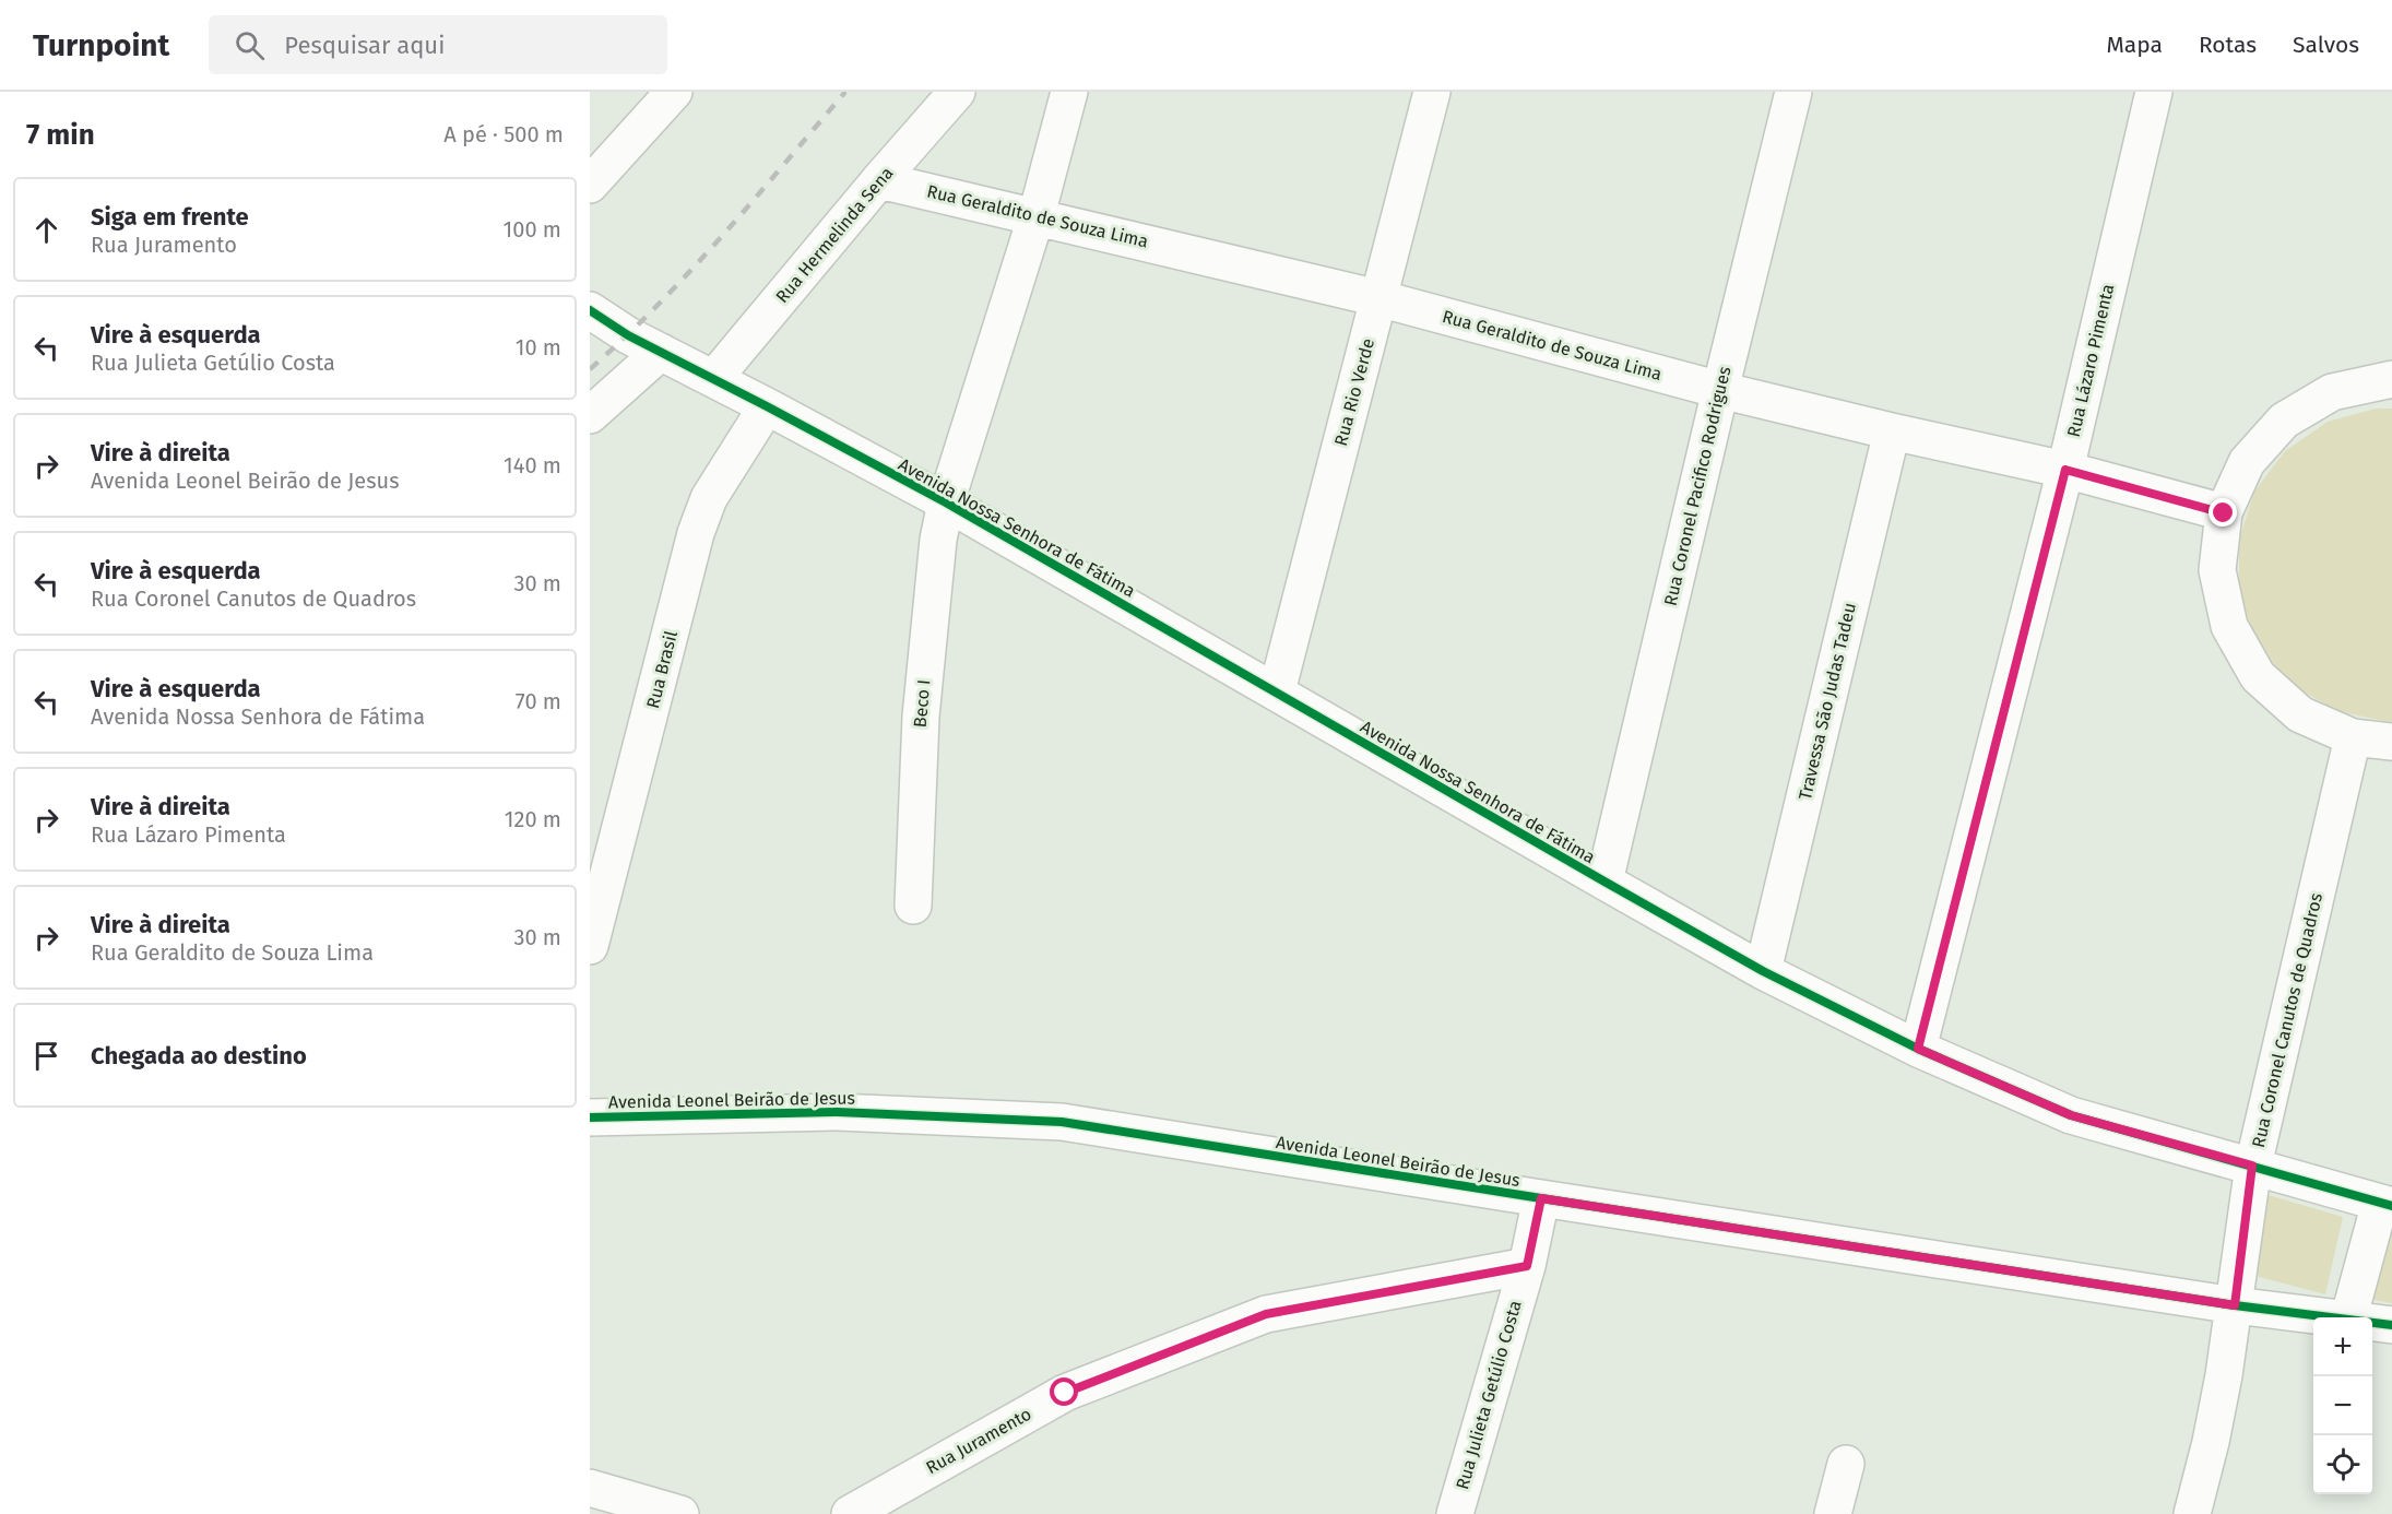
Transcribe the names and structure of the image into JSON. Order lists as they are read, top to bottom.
{
  "streets": {
    "street": [
      "Rua Geraldito de Souza Lima",
      "Rua Hermelinda Sena",
      "Rua Lázaro Pimenta",
      "Rua Rio Verde",
      "Rua Coronel Pacifico Rodrigues",
      "Avenida Nossa Senhora de Fátima",
      "Rua Brasil",
      "Travessa São Judas Tadeu",
      "Beco I",
      "Rua Coronel Canutos de Quadros",
      "Avenida Leonel Beirão de Jesus",
      "Rua Julieta Getúlio Costa",
      "Rua Juramento"
    ]
  },
  "crossings": [
    ["Rua Geraldito de Souza Lima", "Rua Hermelinda Sena"],
    ["Rua Geraldito de Souza Lima", "Rua Lázaro Pimenta"],
    ["Rua Geraldito de Souza Lima", "Rua Rio Verde"],
    ["Rua Geraldito de Souza Lima", "Rua Coronel Pacifico Rodrigues"],
    ["Rua Geraldito de Souza Lima", "Travessa São Judas Tadeu"],
    ["Rua Geraldito de Souza Lima", "Beco I"],
    ["Rua Hermelinda Sena", "Avenida Nossa Senhora de Fátima"],
    ["Rua Lázaro Pimenta", "Avenida Nossa Senhora de Fátima"],
    ["Rua Rio Verde", "Avenida Nossa Senhora de Fátima"],
    ["Rua Coronel Pacifico Rodrigues", "Avenida Nossa Senhora de Fátima"],
    ["Avenida Nossa Senhora de Fátima", "Rua Brasil"],
    ["Avenida Nossa Senhora de Fátima", "Travessa São Judas Tadeu"],
    ["Avenida Nossa Senhora de Fátima", "Beco I"],
    ["Avenida Nossa Senhora de Fátima", "Rua Coronel Canutos de Quadros"],
    ["Rua Coronel Canutos de Quadros", "Avenida Leonel Beirão de Jesus"],
    ["Avenida Leonel Beirão de Jesus", "Rua Julieta Getúlio Costa"],
    ["Rua Julieta Getúlio Costa", "Rua Juramento"]
  ],
  "page": {
    "header": "Turnpoint",
    "search": "Pesquisar aqui",
    "nav": ["Mapa", "Rotas", "Salvos"],
    "heading": ["7 min", "A pé · 500 m"],
    "list": [
      ["Siga em frente", "Rua Juramento", "100 m"],
      ["Vire à esquerda", "Rua Julieta Getúlio Costa", "10 m"],
      ["Vire à direita", "Avenida Leonel Beirão de Jesus", "140 m"],
      ["Vire à esquerda", "Rua Coronel Canutos de Quadros", "30 m"],
      ["Vire à esquerda", "Avenida Nossa Senhora de Fátima", "70 m"],
      ["Vire à direita", "Rua Lázaro Pimenta", "120 m"],
      ["Vire à direita", "Rua Geraldito de Souza Lima", "30 m"],
      "Chegada ao destino"
    ],
    "map_buttons": ["+", "−"]
  }
}
